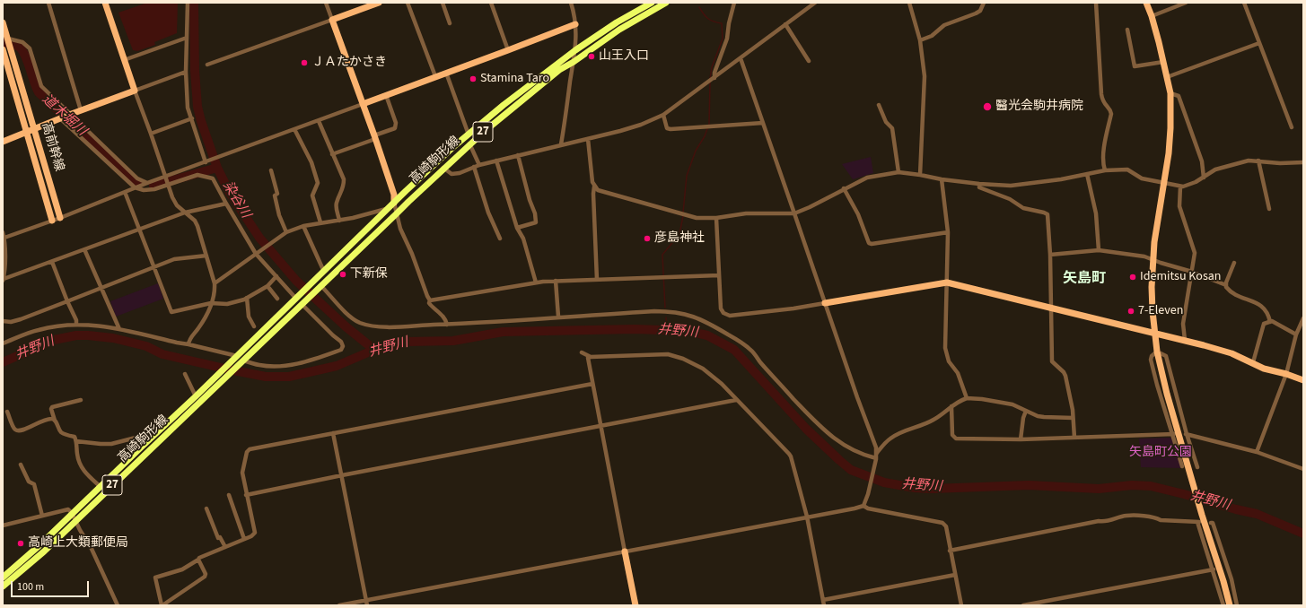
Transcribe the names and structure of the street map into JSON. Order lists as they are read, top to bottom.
{
  "streets": {
    "main road": ["27", "高崎駒形線"],
    "street": ["高前幹線"]
  },
  "crossings": [
    ["27", "高崎駒形線"]
  ],
  "districts": ["矢島町"],
  "water": ["道木堀川", "染谷川", "井野川"],
  "parks": ["矢島町公園"],
  "places": [
    "山王入口",
    "ＪＡたかさき",
    "Stamina Taro",
    "醫光会駒井病院",
    "彦島神社",
    "下新保",
    "Idemitsu Kosan",
    "7-Eleven",
    "高崎上大類郵便局"
  ],
  "scale_bar": "100 m"
}
